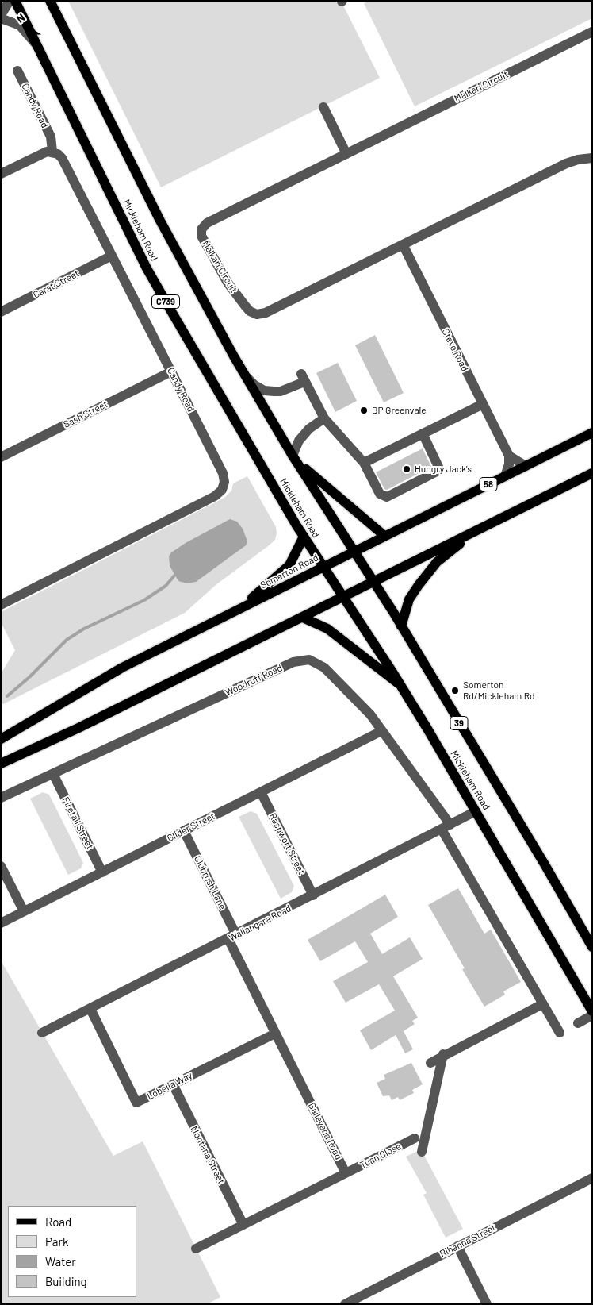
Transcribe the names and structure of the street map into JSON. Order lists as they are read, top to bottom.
{
  "streets": {
    "main road": [
      "Mickleham Road",
      "C739",
      "58",
      "Somerton Road",
      "39"
    ],
    "street": [
      "Malkari Circuit",
      "Candy Road",
      "Carat Street",
      "Steve Road",
      "Sash Street",
      "Woodruff Road",
      "Firetail Street",
      "Glider Street",
      "Raspwort Street",
      "Clubrush Lane",
      "Wallangara Road",
      "Lobelia Way",
      "Baileyana Road",
      "Montana Street",
      "Tuan Close",
      "Rihanna Street"
    ]
  },
  "crossings": [
    ["Malkari Circuit", "Steve Road"],
    ["Candy Road", "Carat Street"],
    ["Candy Road", "Sash Street"],
    ["Mickleham Road", "Somerton Road"],
    ["Mickleham Road", "Wallangara Road"],
    ["Woodruff Road", "Firetail Street"],
    ["Woodruff Road", "Glider Street"],
    ["Woodruff Road", "Wallangara Road"],
    ["Firetail Street", "Glider Street"],
    ["Glider Street", "Raspwort Street"],
    ["Glider Street", "Clubrush Lane"],
    ["Raspwort Street", "Wallangara Road"],
    ["Clubrush Lane", "Wallangara Road"],
    ["Clubrush Lane", "Baileyana Road"],
    ["Wallangara Road", "Lobelia Way"],
    ["Wallangara Road", "Baileyana Road"],
    ["Lobelia Way", "Baileyana Road"],
    ["Lobelia Way", "Montana Street"],
    ["Baileyana Road", "Tuan Close"]
  ],
  "places": ["BP Greenvale", "Hungry Jack's", "Somerton Rd/Mickleham Rd"],
  "legend": [
    "Road",
    "Park",
    "Water",
    "Building"
  ],
  "north": "top left"
}
